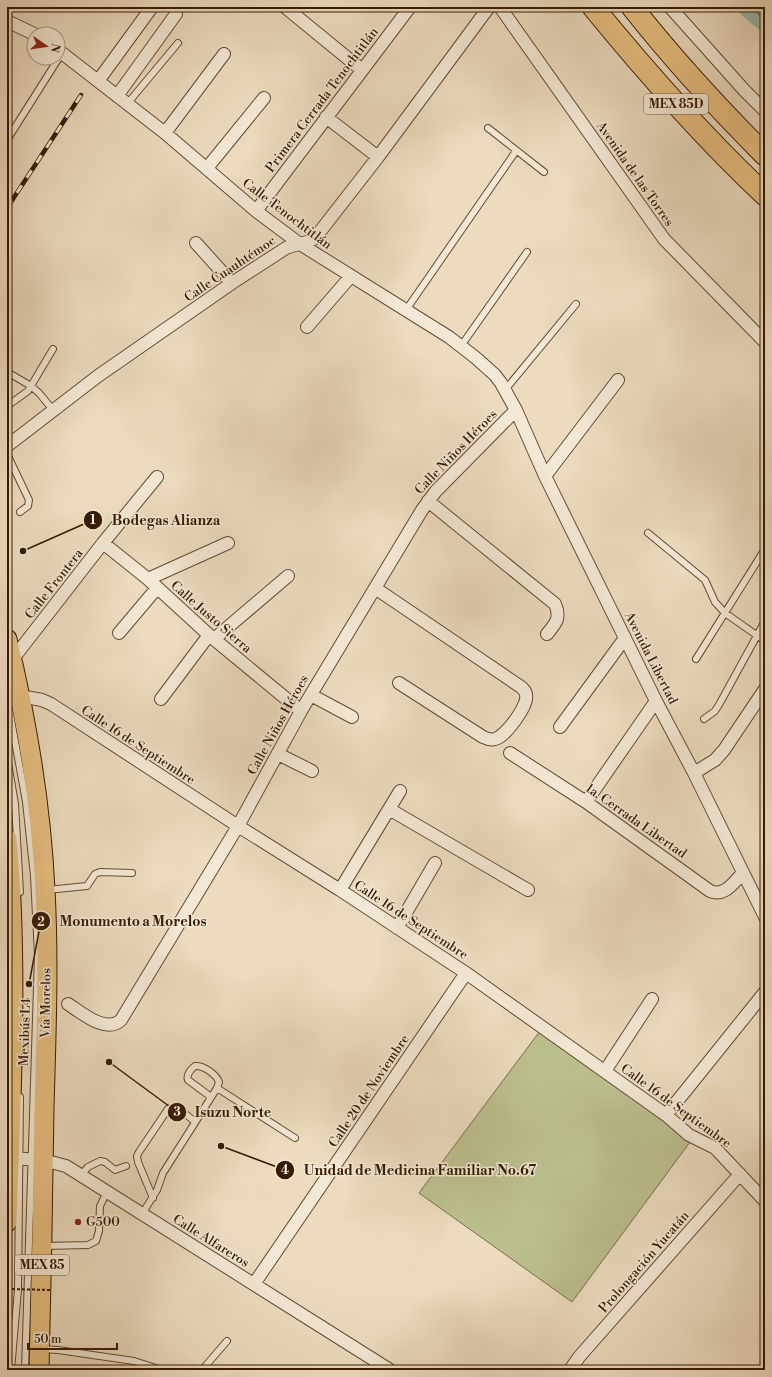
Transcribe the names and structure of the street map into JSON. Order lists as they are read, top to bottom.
{
  "streets": {
    "highway": ["MEX 85D"],
    "main road": ["Vía Morelos", "MEX 85"],
    "street": [
      "Primera Cerrada Tenochtitlán",
      "Avenida de las Torres",
      "Calle Tenochtitlán",
      "Calle Cuauhtémoc",
      "Calle Niños Héroes",
      "Calle Frontera",
      "Calle Justo Sierra",
      "Avenida Libertad",
      "Calle 16 de Septiembre",
      "1a. Cerrada Libertad",
      "Calle 20 de Noviembre",
      "Calle Alfareros",
      "Prolongación Yucatán"
    ],
    "lane": ["Mexibús L4"]
  },
  "crossings": [
    ["Primera Cerrada Tenochtitlán", "Calle Tenochtitlán"],
    ["Calle Tenochtitlán", "Calle Cuauhtémoc"],
    ["Calle Tenochtitlán", "Calle Niños Héroes"],
    ["Calle Tenochtitlán", "Avenida Libertad"],
    ["Calle Niños Héroes", "Calle Justo Sierra"],
    ["Calle Niños Héroes", "Avenida Libertad"],
    ["Calle Niños Héroes", "Calle 16 de Septiembre"],
    ["Calle Frontera", "Calle Justo Sierra"],
    ["Calle Frontera", "Vía Morelos"],
    ["Avenida Libertad", "1a. Cerrada Libertad"],
    ["Calle 16 de Septiembre", "Vía Morelos"],
    ["Calle 16 de Septiembre", "Mexibús L4"],
    ["Calle 16 de Septiembre", "Calle 20 de Noviembre"],
    ["Calle 16 de Septiembre", "Prolongación Yucatán"],
    ["Vía Morelos", "Mexibús L4"],
    ["Vía Morelos", "Calle Alfareros"],
    ["Mexibús L4", "Calle Alfareros"],
    ["Calle 20 de Noviembre", "Calle Alfareros"]
  ],
  "places": [
    "Bodegas Alianza",
    "Monumento a Morelos",
    "Isuzu Norte",
    "Unidad de Medicina Familiar No.67",
    "G500"
  ],
  "scale_bar": "50 m",
  "north": "right"
}
